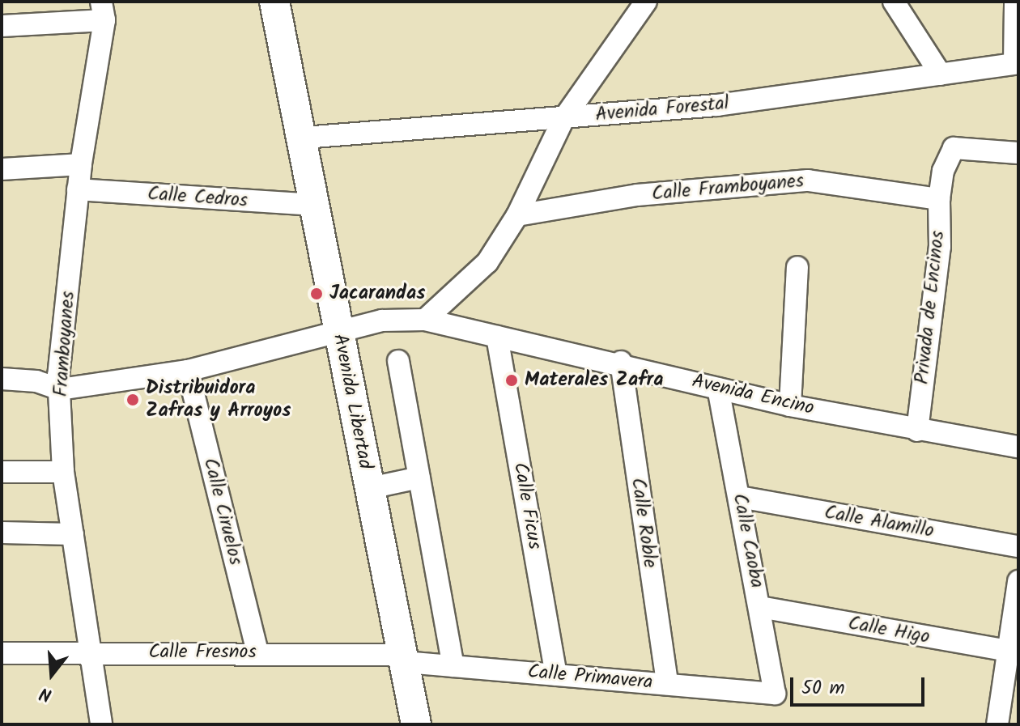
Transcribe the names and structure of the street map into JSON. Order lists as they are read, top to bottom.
{
  "streets": {
    "main road": ["Avenida Libertad"],
    "street": [
      "Avenida Forestal",
      "Calle Framboyanes",
      "Calle Cedros",
      "Privada de Encinos",
      "Framboyanes",
      "Avenida Encino",
      "Calle Ficus",
      "Calle Ciruelos",
      "Calle Alamillo",
      "Calle Roble",
      "Calle Caoba",
      "Calle Higo",
      "Calle Fresnos",
      "Calle Primavera"
    ]
  },
  "crossings": [
    ["Avenida Forestal", "Avenida Libertad"],
    ["Calle Framboyanes", "Privada de Encinos"],
    ["Calle Cedros", "Framboyanes"],
    ["Calle Cedros", "Avenida Libertad"],
    ["Privada de Encinos", "Avenida Encino"],
    ["Framboyanes", "Avenida Encino"],
    ["Framboyanes", "Calle Fresnos"],
    ["Avenida Encino", "Avenida Libertad"],
    ["Avenida Encino", "Calle Ficus"],
    ["Avenida Encino", "Calle Ciruelos"],
    ["Avenida Encino", "Calle Roble"],
    ["Avenida Encino", "Calle Caoba"],
    ["Avenida Libertad", "Calle Fresnos"],
    ["Avenida Libertad", "Calle Primavera"],
    ["Calle Ficus", "Calle Primavera"],
    ["Calle Ciruelos", "Calle Fresnos"],
    ["Calle Alamillo", "Calle Caoba"],
    ["Calle Roble", "Calle Primavera"],
    ["Calle Caoba", "Calle Higo"],
    ["Calle Caoba", "Calle Primavera"],
    ["Calle Fresnos", "Calle Primavera"]
  ],
  "places": ["Jacarandas", "Materales Zafra", "Distribuidora Zafras y Arroyos"],
  "scale_bar": "50 m",
  "north": "bottom"
}
